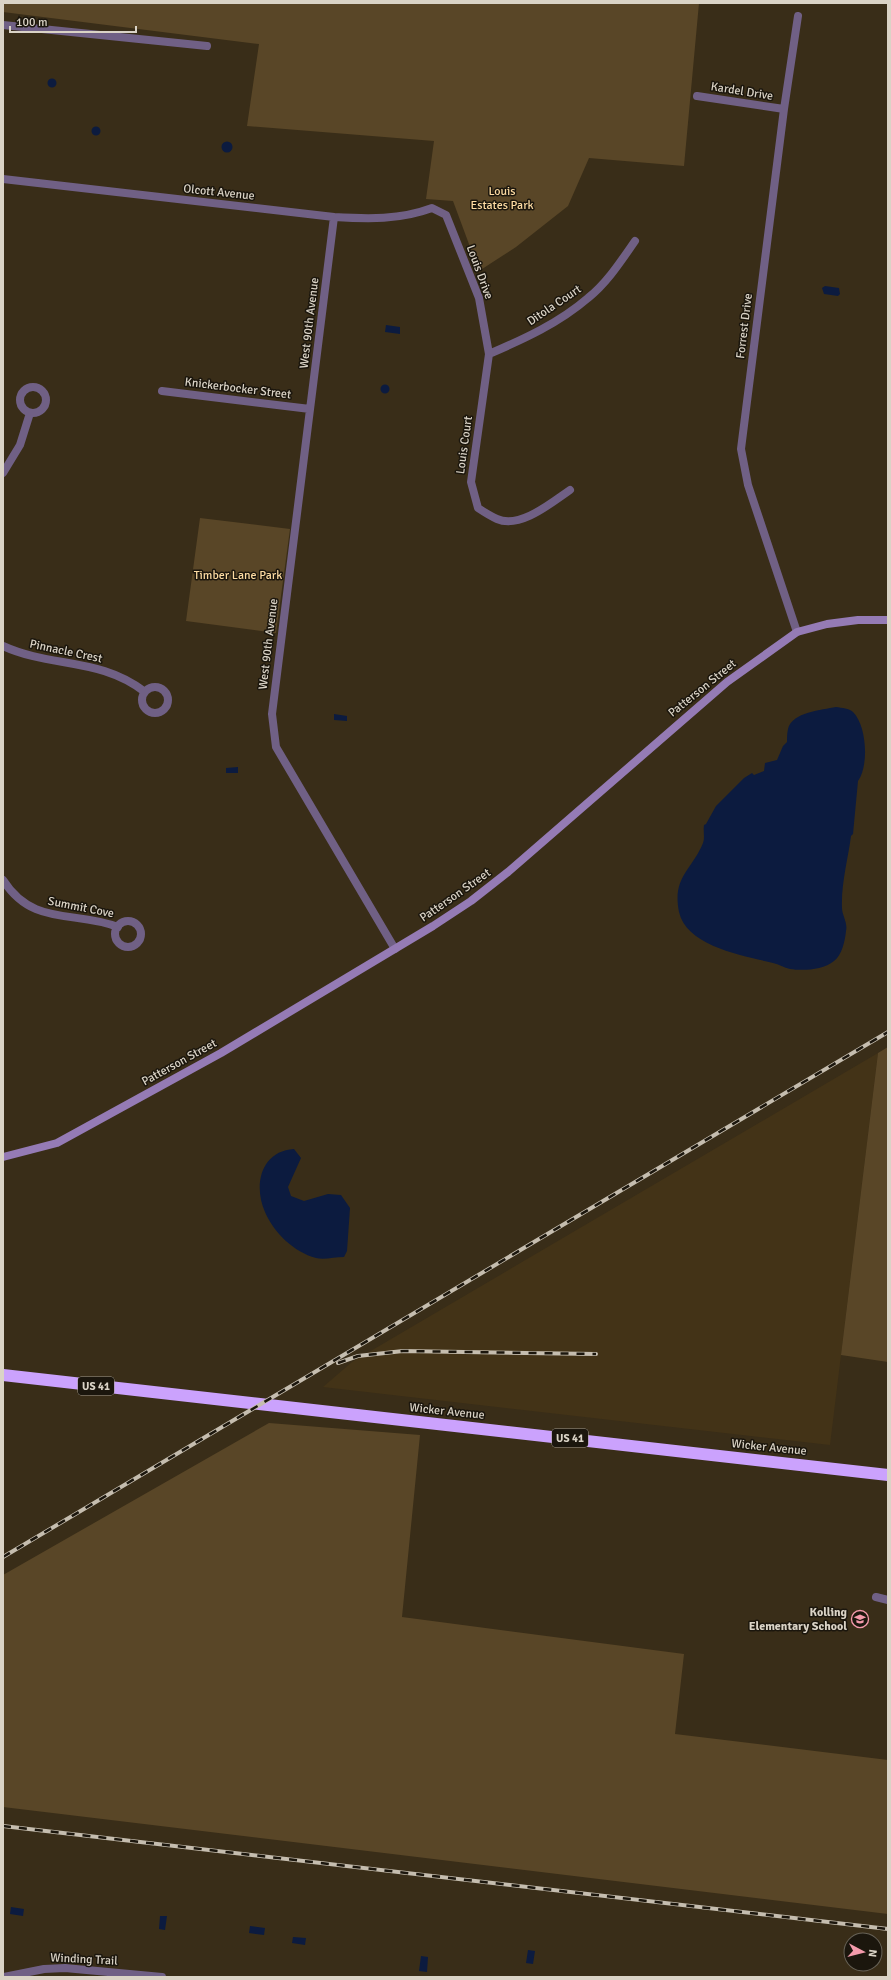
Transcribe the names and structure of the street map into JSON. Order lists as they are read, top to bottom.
{
  "streets": {
    "highway": ["US 41", "Wicker Avenue"],
    "street": [
      "Kardel Drive",
      "Olcott Avenue",
      "Louis Drive",
      "Ditola Court",
      "West 90th Avenue",
      "Forrest Drive",
      "Knickerbocker Street",
      "Louis Court",
      "Pinnacle Crest",
      "Patterson Street",
      "Summit Cove",
      "Winding Trail"
    ]
  },
  "crossings": [
    ["Kardel Drive", "Forrest Drive"],
    ["Olcott Avenue", "Louis Drive"],
    ["Olcott Avenue", "West 90th Avenue"],
    ["Louis Drive", "Ditola Court"],
    ["Louis Drive", "Louis Court"],
    ["Ditola Court", "Louis Court"],
    ["West 90th Avenue", "Knickerbocker Street"],
    ["West 90th Avenue", "Patterson Street"],
    ["Forrest Drive", "Patterson Street"]
  ],
  "parks": ["Louis Estates Park", "Timber Lane Park"],
  "places": {
    "school or university": ["Kolling Elementary School"]
  },
  "scale_bar": "100 m",
  "north": "right"
}
